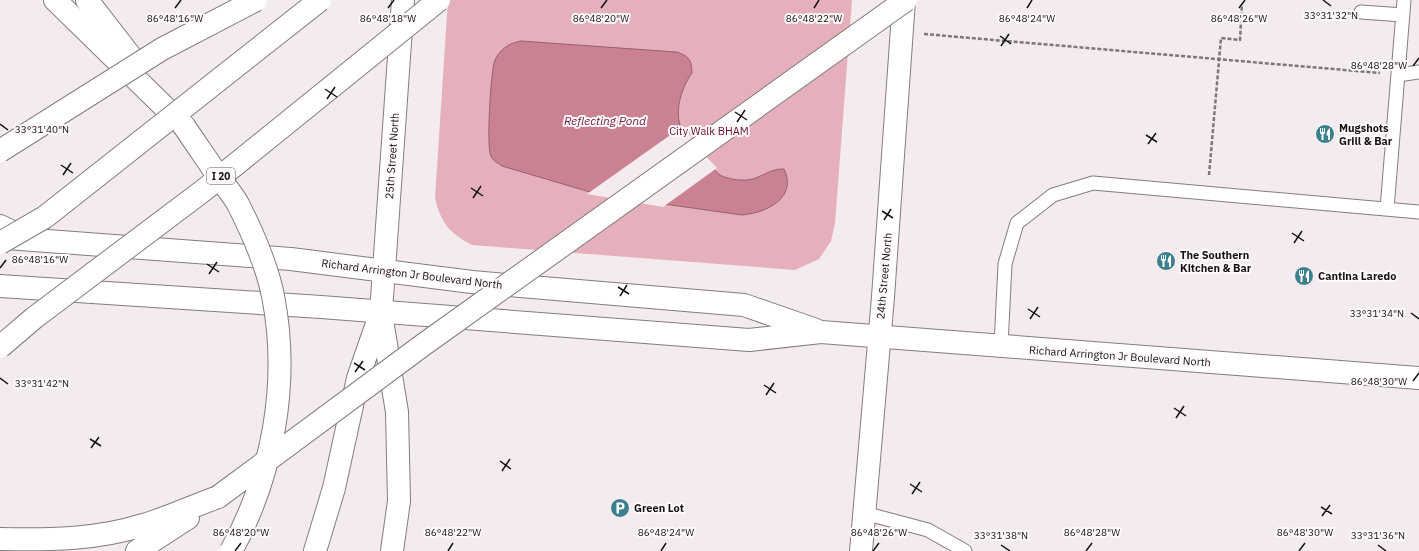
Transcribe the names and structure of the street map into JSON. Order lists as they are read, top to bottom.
{
  "streets": {
    "main road": [
      "25th Street North",
      "I 20",
      "Richard Arrington Jr Boulevard North",
      "24th Street North"
    ]
  },
  "crossings": [
    ["25th Street North", "Richard Arrington Jr Boulevard North"],
    ["Richard Arrington Jr Boulevard North", "24th Street North"]
  ],
  "water": ["Reflecting Pond"],
  "parks": ["City Walk BHAM"],
  "places": {
    "restaurant": ["Mugshots Grill & Bar", "The Southern Kitchen & Bar", "Cantina Laredo"],
    "parking": ["Green Lot"]
  },
  "coordinates": [
    "33°31'32\"N",
    "86°48'16\"W",
    "86°48'18\"W",
    "86°48'20\"W",
    "86°48'22\"W",
    "86°48'24\"W",
    "86°48'26\"W",
    "86°48'28\"W",
    "33°31'40\"N",
    "33°31'34\"N",
    "86°48'30\"W",
    "33°31'42\"N",
    "33°31'38\"N",
    "33°31'36\"N"
  ]
}
